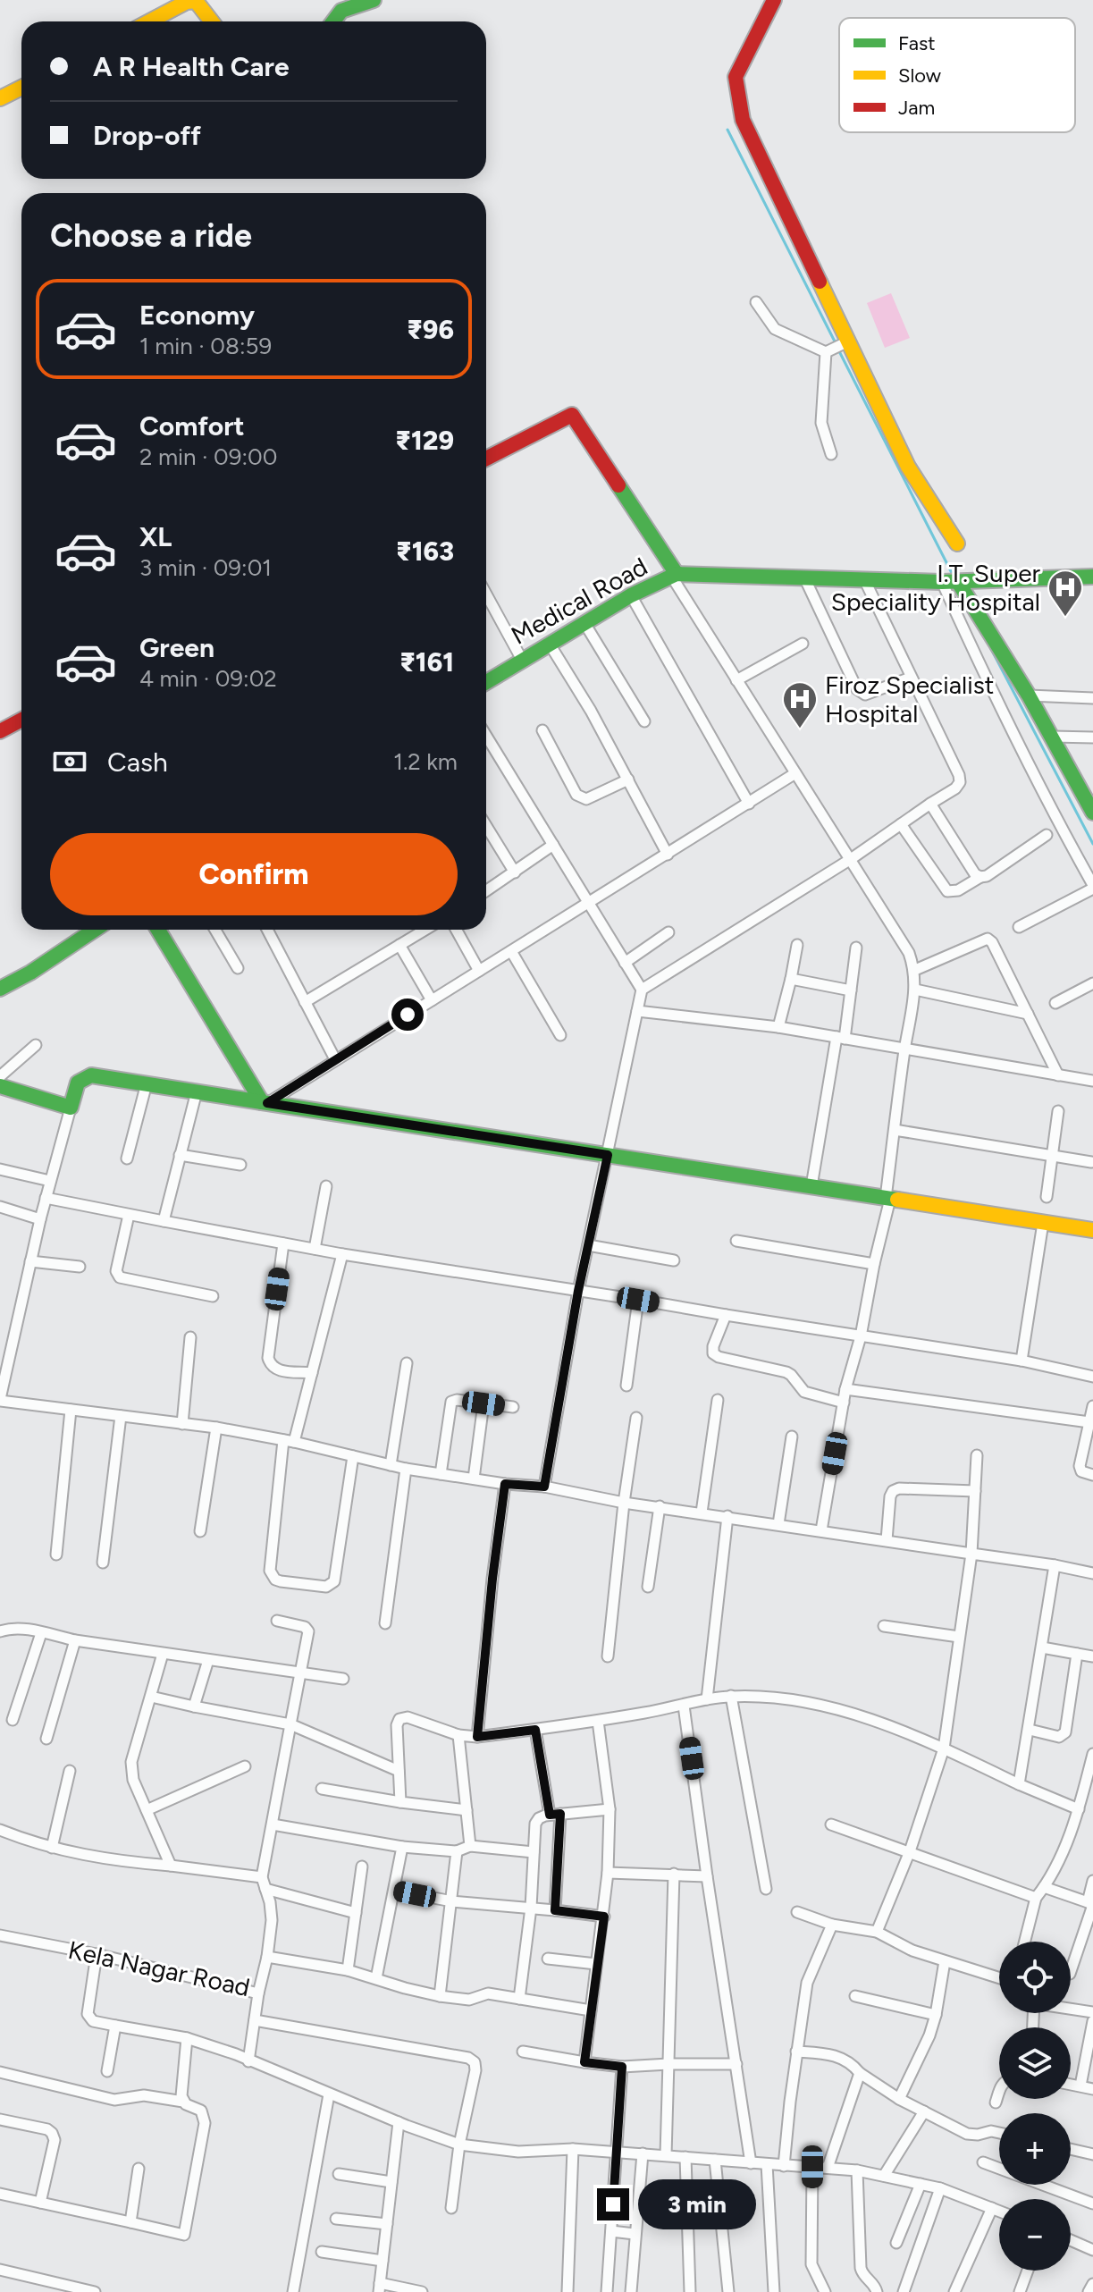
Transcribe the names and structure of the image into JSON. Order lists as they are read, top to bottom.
{
  "streets": {
    "street": ["Medical Road", "Kela Nagar Road"]
  },
  "places": {
    "hospital": ["I.T. Super Speciality Hospital", "Firoz Specialist Hospital"]
  },
  "legend": ["Fast", "Slow", "Jam"],
  "page": {
    "banner": ["A R Health Care", "Drop-off"],
    "heading": "Choose a ride",
    "list": [
      {
        "name": "Economy",
        "note": "1 min · 08:59",
        "value": "₹96"
      },
      {
        "name": "Comfort",
        "note": "2 min · 09:00",
        "value": "₹129"
      },
      {
        "name": "XL",
        "note": "3 min · 09:01",
        "value": "₹163"
      },
      {
        "name": "Green",
        "note": "4 min · 09:02",
        "value": "₹161"
      }
    ],
    "pay": ["Cash", "1.2 km"],
    "buttons": "Confirm",
    "map_buttons": ["+", "−"],
    "bubble": "3 min"
  }
}
